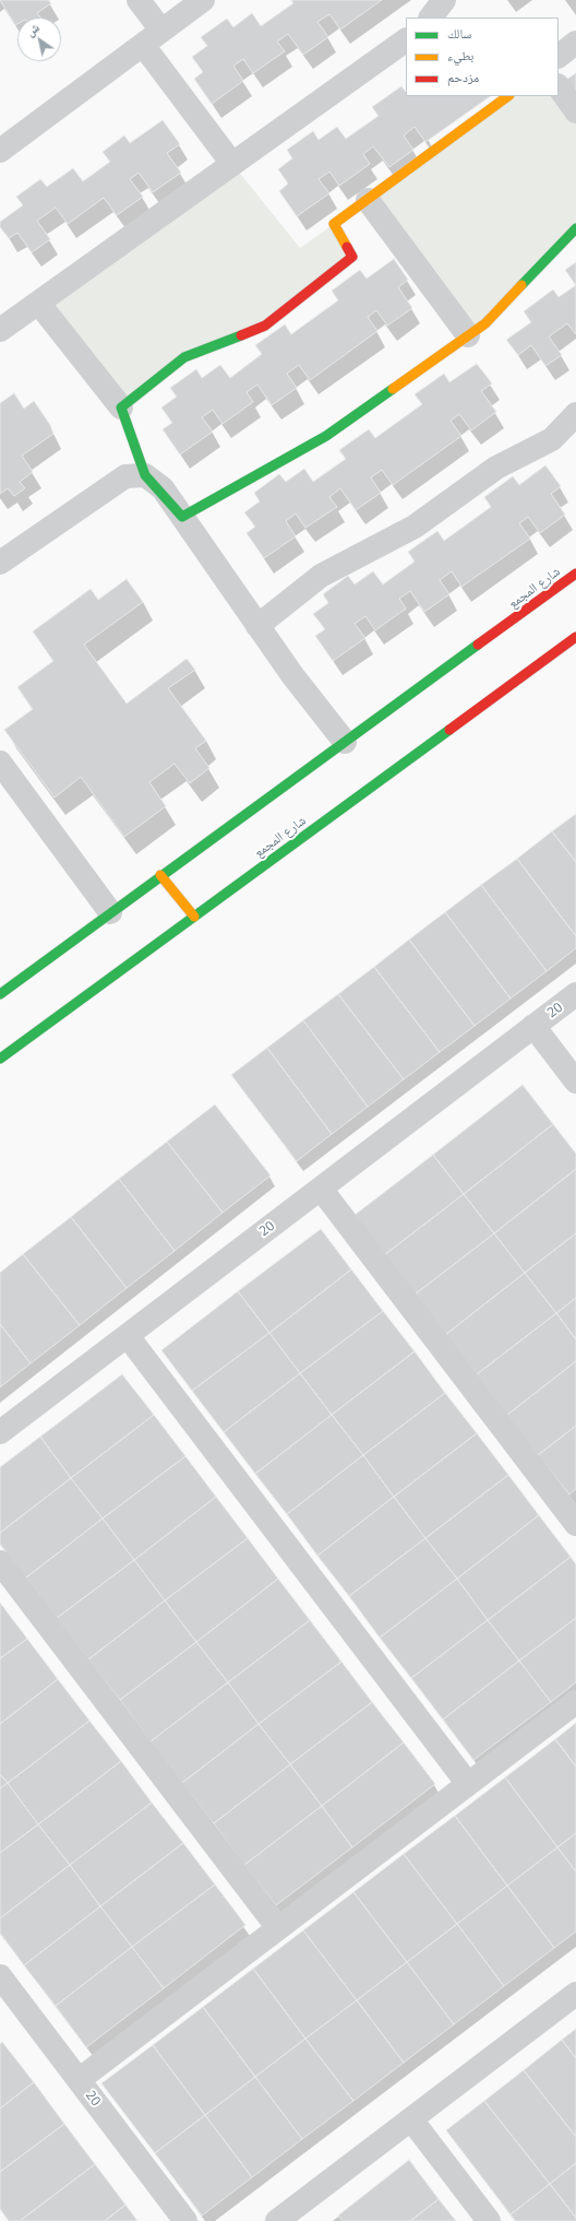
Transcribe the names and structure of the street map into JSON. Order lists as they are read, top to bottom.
{
  "streets": {
    "street": ["شارع المجمع", "20"]
  },
  "legend": ["سالك", "بطيء", "مزدحم"],
  "north": "top left"
}
